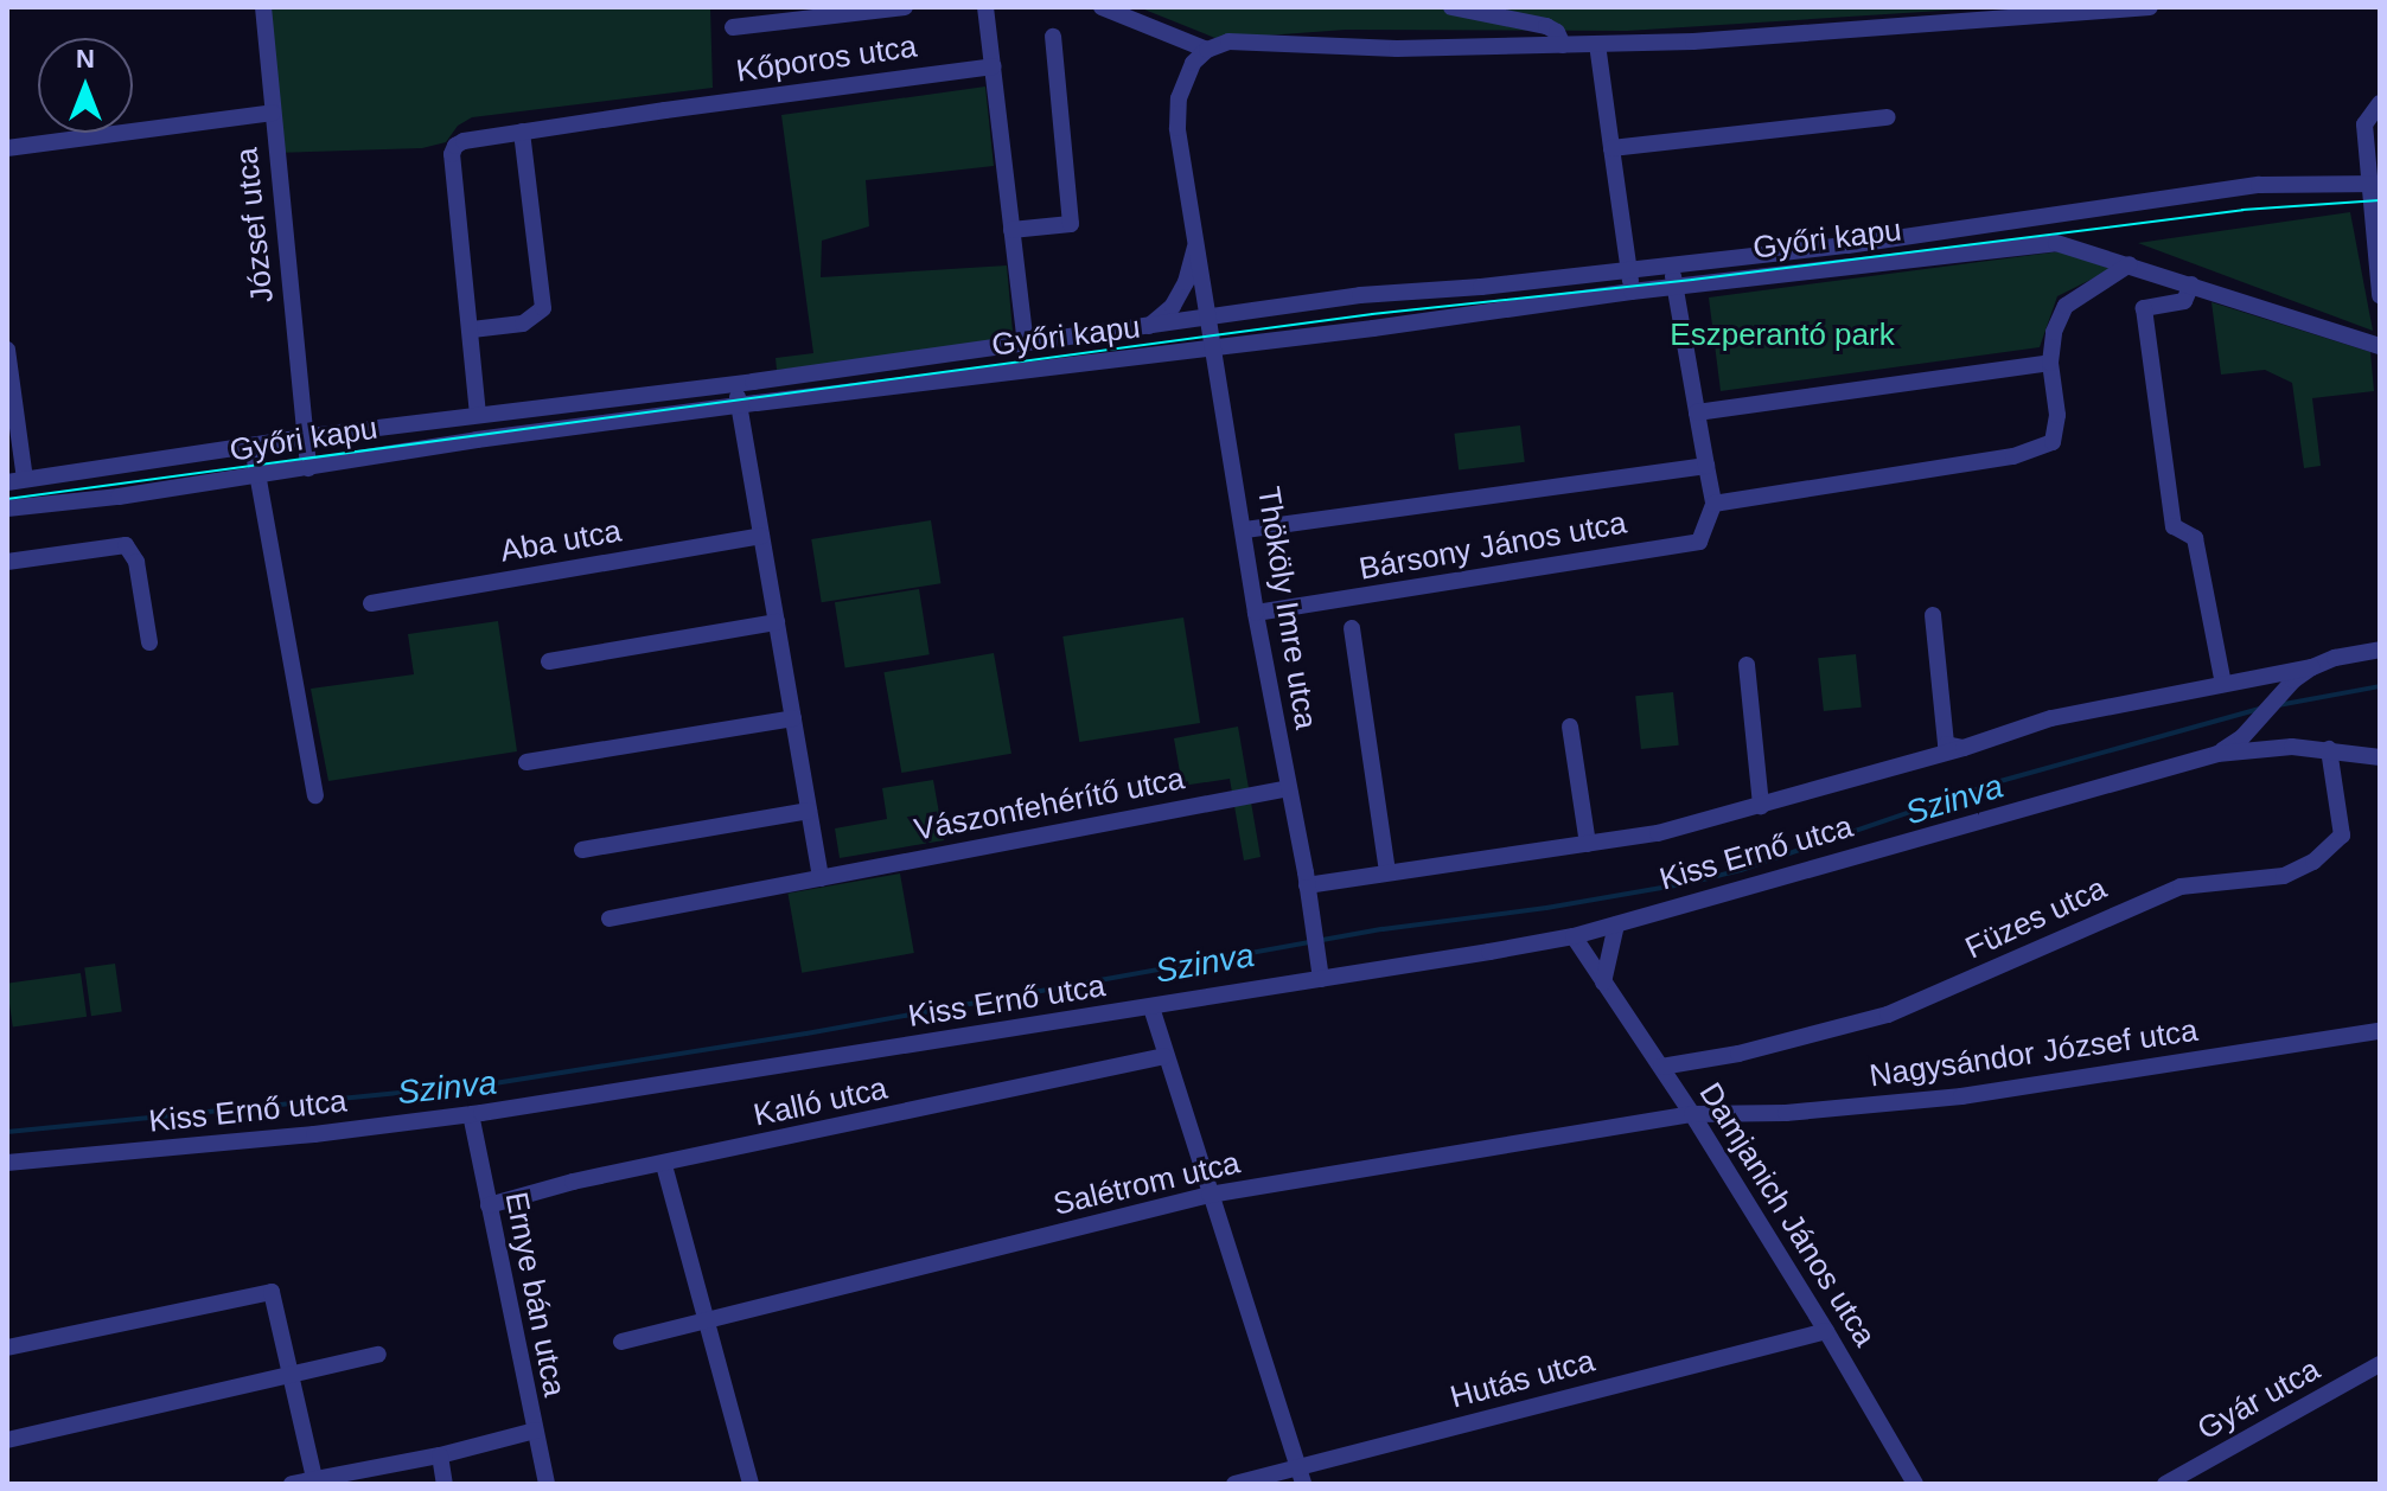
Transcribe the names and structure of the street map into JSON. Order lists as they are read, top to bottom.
{
  "streets": {
    "street": [
      "Kőporos utca",
      "József utca",
      "Győri kapu",
      "Aba utca",
      "Bársony János utca",
      "Thököly Imre utca",
      "Vászonfehérítő utca",
      "Kiss Ernő utca",
      "Füzes utca",
      "Nagysándor József utca",
      "Kalló utca",
      "Salétrom utca",
      "Damjanich János utca",
      "Ernye bán utca",
      "Hutás utca",
      "Gyár utca"
    ]
  },
  "crossings": [
    ["József utca", "Győri kapu"],
    ["Győri kapu", "Thököly Imre utca"],
    ["Bársony János utca", "Thököly Imre utca"],
    ["Thököly Imre utca", "Vászonfehérítő utca"],
    ["Thököly Imre utca", "Kiss Ernő utca"],
    ["Kiss Ernő utca", "Füzes utca"],
    ["Kiss Ernő utca", "Damjanich János utca"],
    ["Kiss Ernő utca", "Ernye bán utca"],
    ["Füzes utca", "Damjanich János utca"],
    ["Nagysándor József utca", "Salétrom utca"],
    ["Nagysándor József utca", "Damjanich János utca"],
    ["Kalló utca", "Ernye bán utca"],
    ["Salétrom utca", "Damjanich János utca"],
    ["Damjanich János utca", "Hutás utca"]
  ],
  "water": ["Szinva"],
  "parks": ["Eszperantó park"],
  "north": "top"
}
